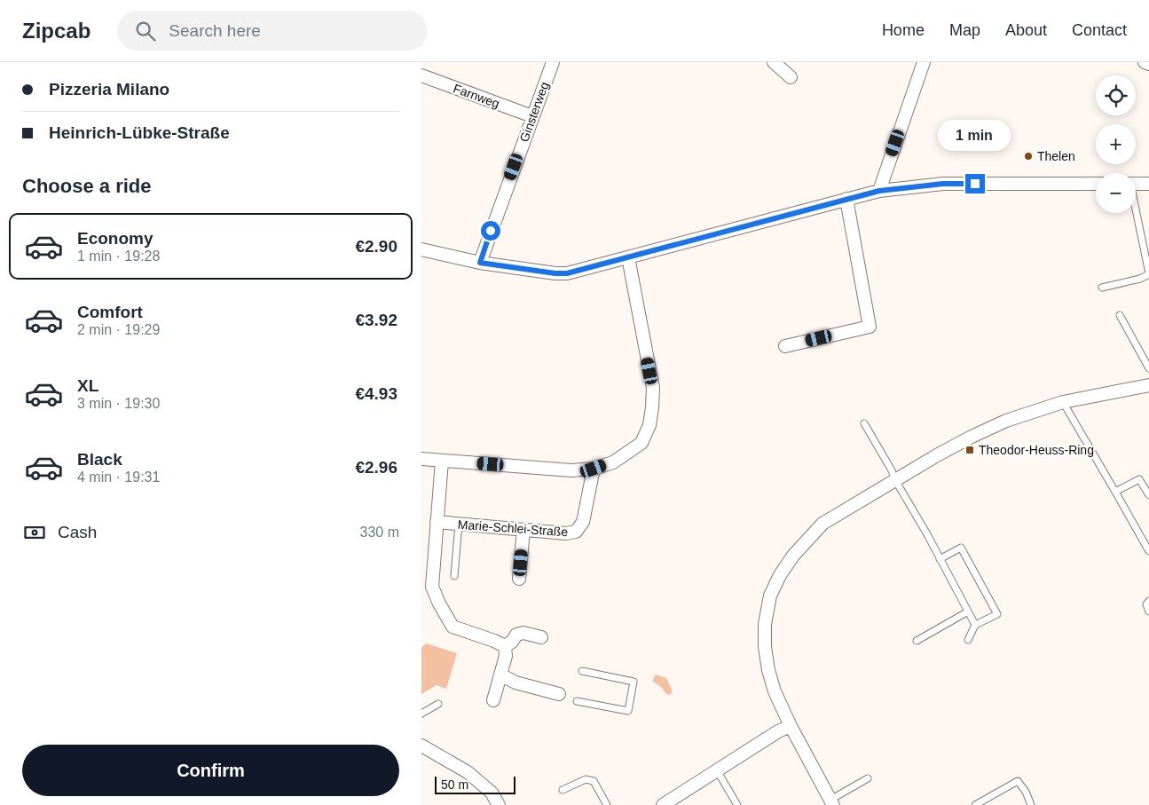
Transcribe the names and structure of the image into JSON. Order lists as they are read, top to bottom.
{
  "streets": {
    "street": ["Farnweg", "Ginsterweg", "Marie-Schlei-Straße"]
  },
  "crossings": [
    ["Farnweg", "Ginsterweg"]
  ],
  "places": {
    "other": ["Thelen"],
    "transit": ["Theodor-Heuss-Ring"]
  },
  "scale_bar": "50 m",
  "page": {
    "header": "Zipcab",
    "search": "Search here",
    "nav": [
      "Home",
      "Map",
      "About",
      "Contact"
    ],
    "banner": ["Pizzeria Milano", "Heinrich-Lübke-Straße"],
    "map_buttons": ["+", "−"],
    "bubble": "1 min",
    "heading": "Choose a ride",
    "list": [
      {
        "name": "Economy",
        "note": "1 min · 19:28",
        "value": "€2.90"
      },
      {
        "name": "Comfort",
        "note": "2 min · 19:29",
        "value": "€3.92"
      },
      {
        "name": "XL",
        "note": "3 min · 19:30",
        "value": "€4.93"
      },
      {
        "name": "Black",
        "note": "4 min · 19:31",
        "value": "€2.96"
      }
    ],
    "pay": ["Cash", "330 m"],
    "buttons": "Confirm",
    "scale": "50 m"
  }
}
